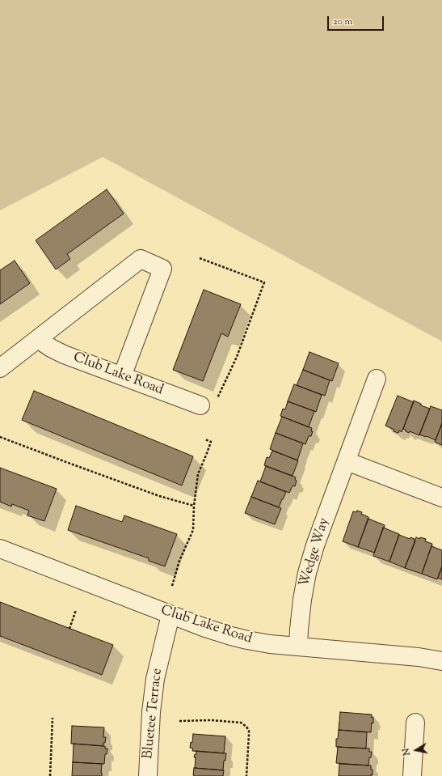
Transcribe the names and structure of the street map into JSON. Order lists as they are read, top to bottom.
{
  "streets": {
    "street": ["Club Lake Road", "Wedge Way", "Bluetee Terrace"]
  },
  "crossings": [
    ["Club Lake Road", "Wedge Way"],
    ["Club Lake Road", "Bluetee Terrace"]
  ],
  "scale_bar": "20 m",
  "north": "left"
}
